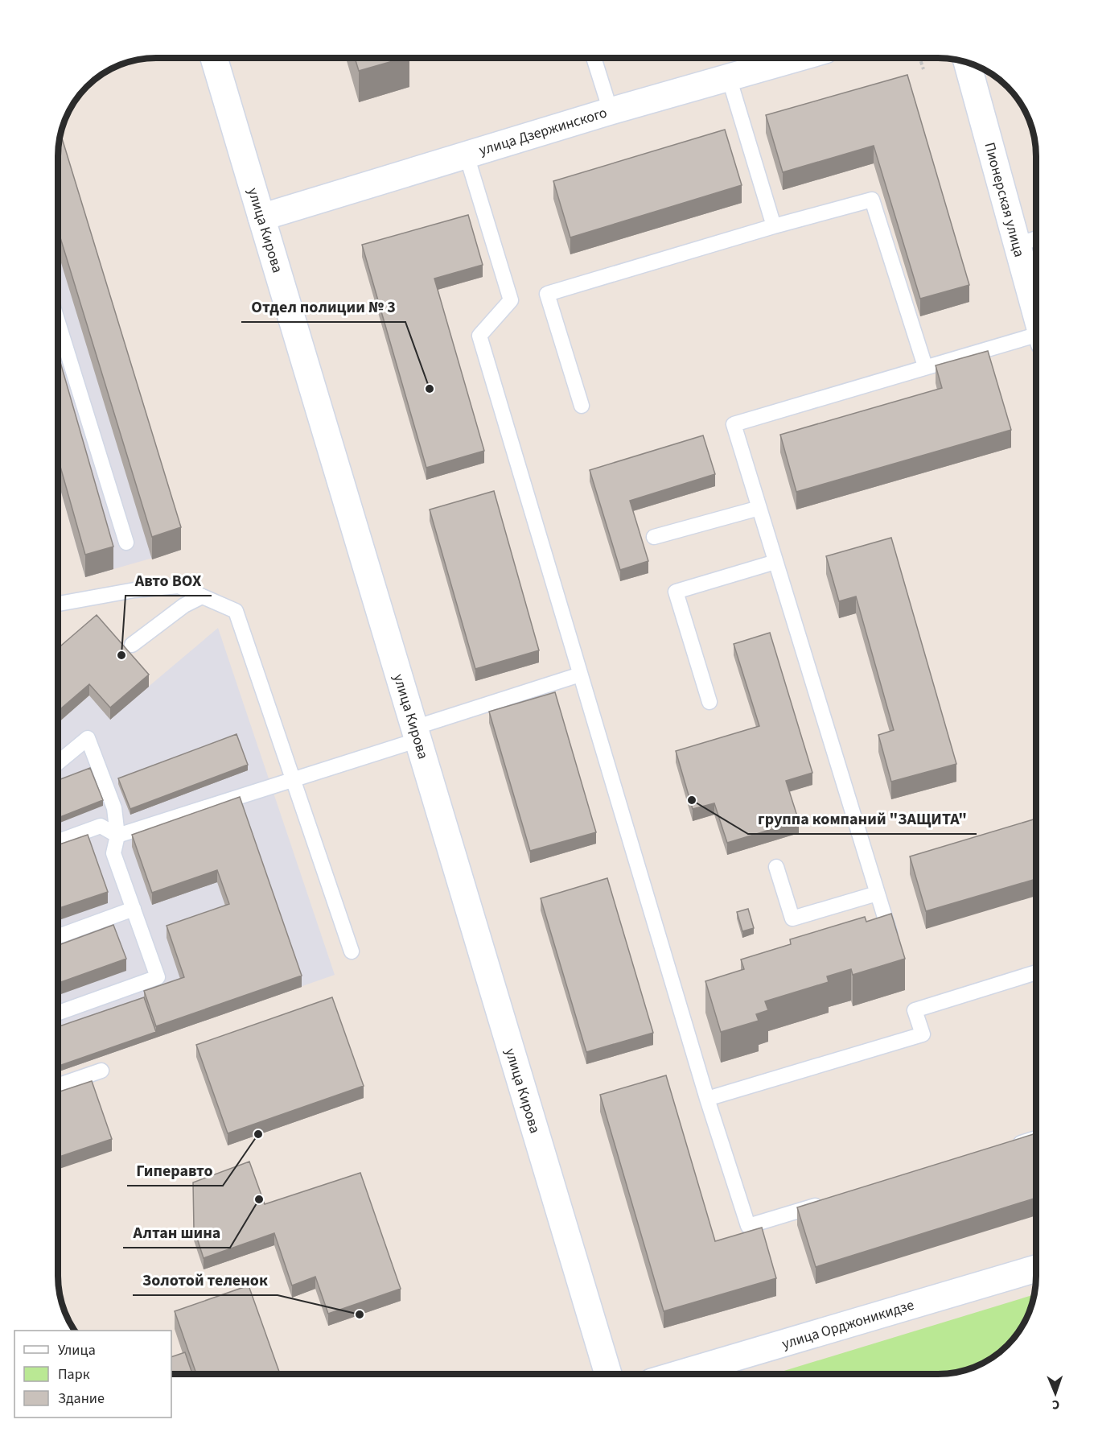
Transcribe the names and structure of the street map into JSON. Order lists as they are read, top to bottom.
{
  "streets": {
    "main road": [
      "улица Дзержинского",
      "Пионерская улица",
      "улица Кирова",
      "улица Орджоникидзе"
    ]
  },
  "crossings": [
    ["улица Дзержинского", "улица Кирова"]
  ],
  "places": [
    "Отдел полиции № 3",
    "Авто BOX",
    "группа компаний \"ЗАЩИТА\"",
    "Гиперавто",
    "Алтан шина",
    "Золотой теленок"
  ],
  "legend": ["Улица", "Парк", "Здание"],
  "north": "bottom"
}
